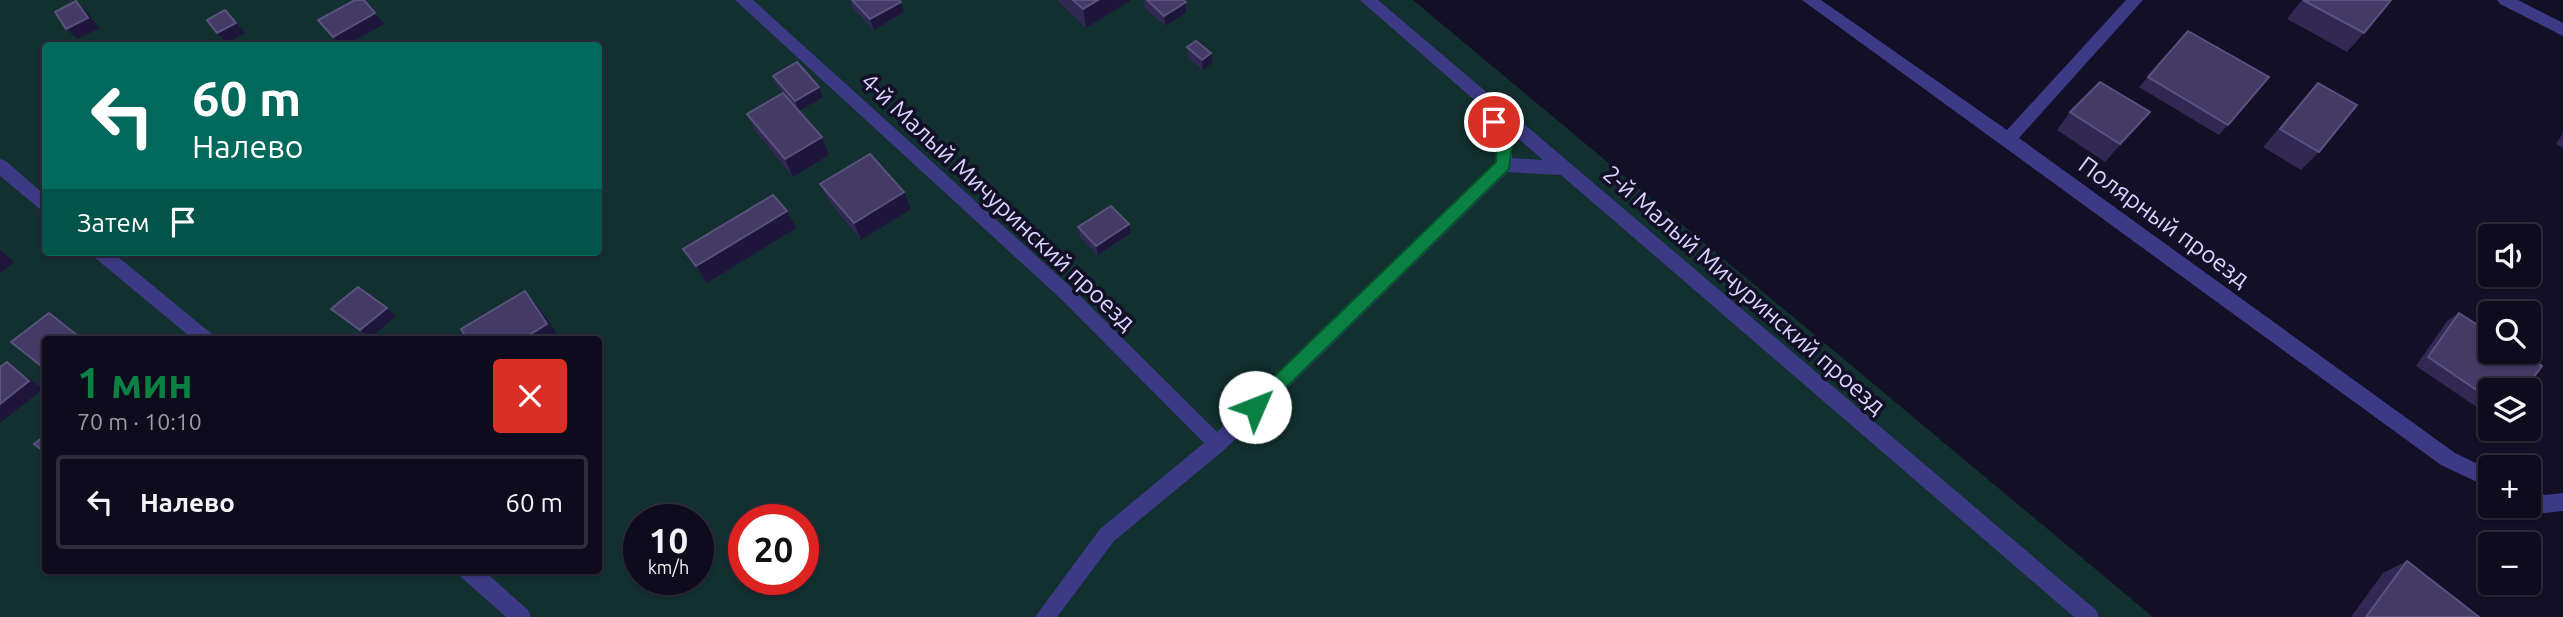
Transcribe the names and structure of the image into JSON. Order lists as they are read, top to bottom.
{
  "streets": {
    "lane": ["4-й Малый Мичуринский проезд", "Полярный проезд", "2-й Малый Мичуринский проезд"]
  },
  "page": {
    "turn": ["60 m", "Налево"],
    "then": "Затем",
    "map_buttons": ["+", "−"],
    "heading": ["1 мин", "70 m · 10:10"],
    "list": [
      {
        "name": "Налево",
        "value": "60 m"
      }
    ],
    "speed": "10 km/h",
    "limit": "20"
  }
}
